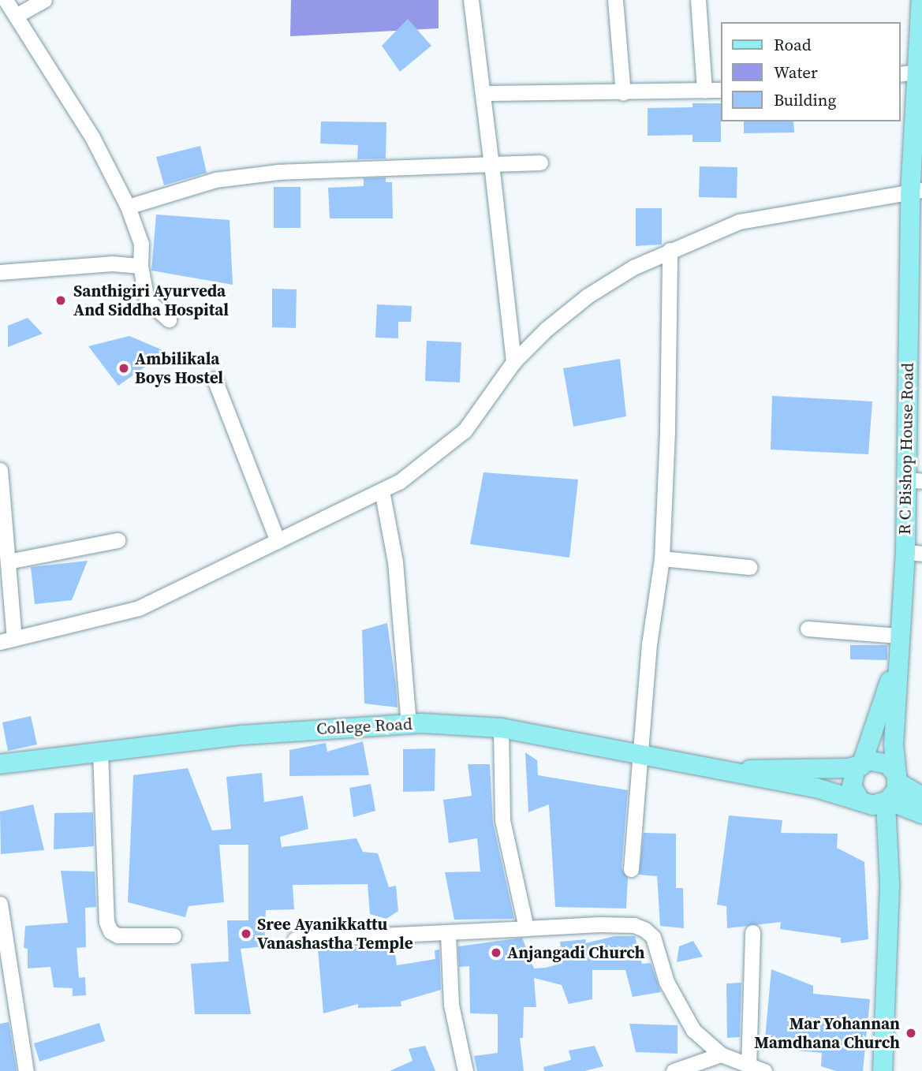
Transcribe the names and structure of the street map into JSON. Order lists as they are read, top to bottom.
{
  "streets": {
    "main road": ["R C Bishop House Road", "College Road"]
  },
  "places": [
    "Santhigiri Ayurveda And Siddha Hospital",
    "Ambilikala Boys Hostel",
    "Sree Ayanikkattu Vanashastha Temple",
    "Anjangadi Church",
    "Mar Yohannan Mamdhana Church"
  ],
  "legend": ["Road", "Water", "Building"]
}
